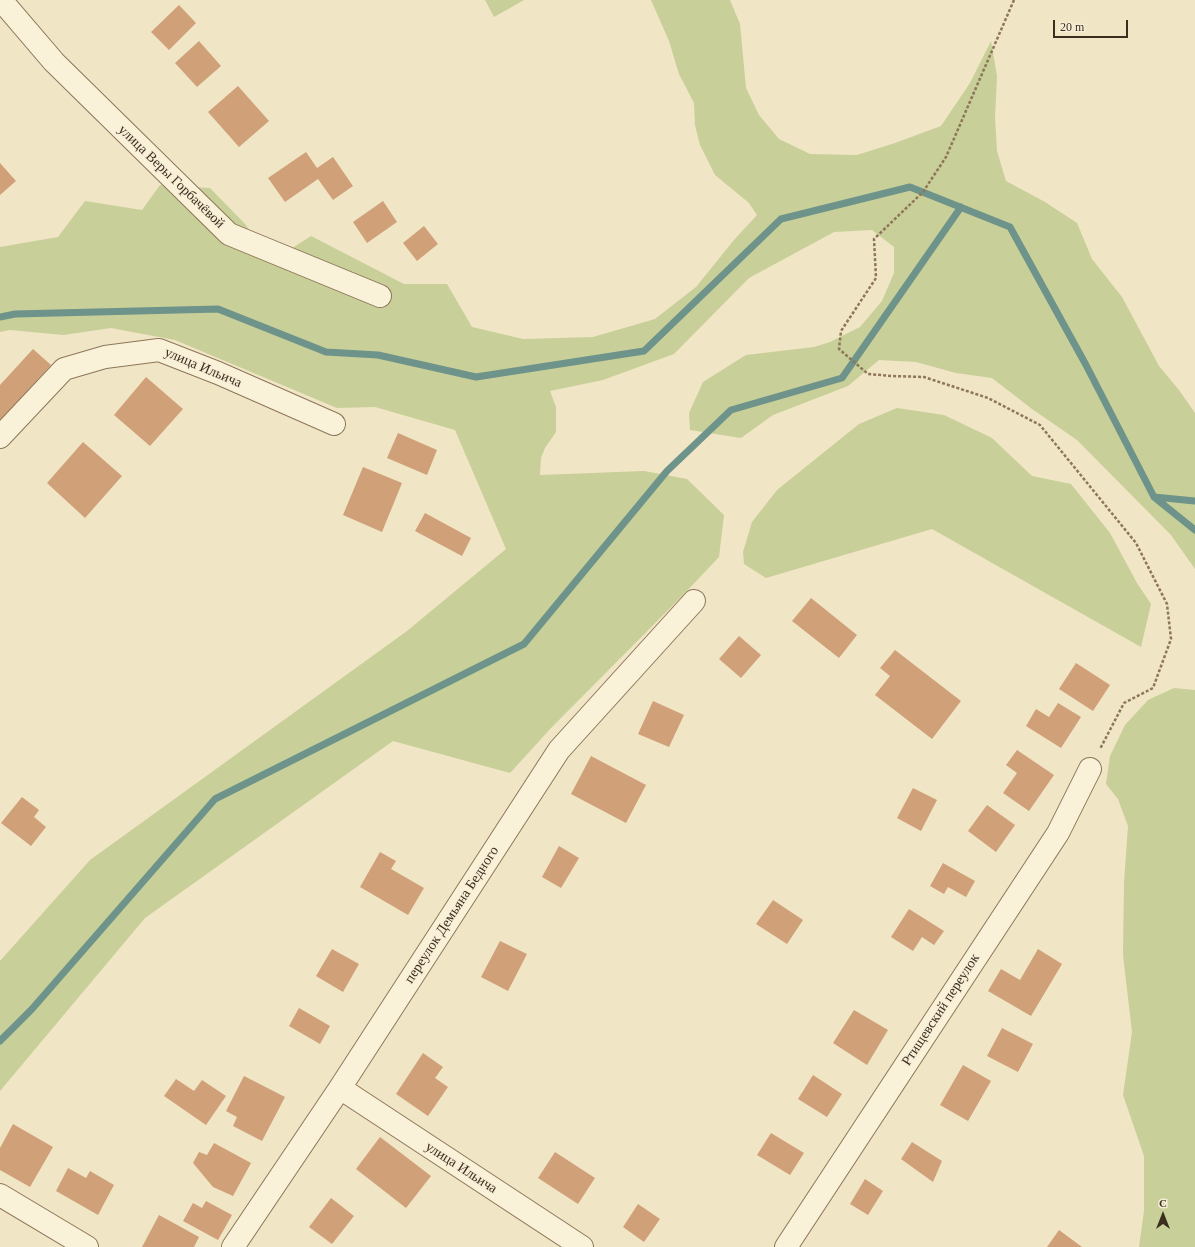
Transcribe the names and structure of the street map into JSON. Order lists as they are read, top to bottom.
{
  "streets": {
    "street": [
      "улица Веры Горбачёвой",
      "улица Ильича",
      "переулок Демьяна Бедного",
      "Ртищевский переулок"
    ]
  },
  "crossings": [
    ["улица Ильича", "переулок Демьяна Бедного"]
  ],
  "scale_bar": "20 m",
  "north": "top"
}
